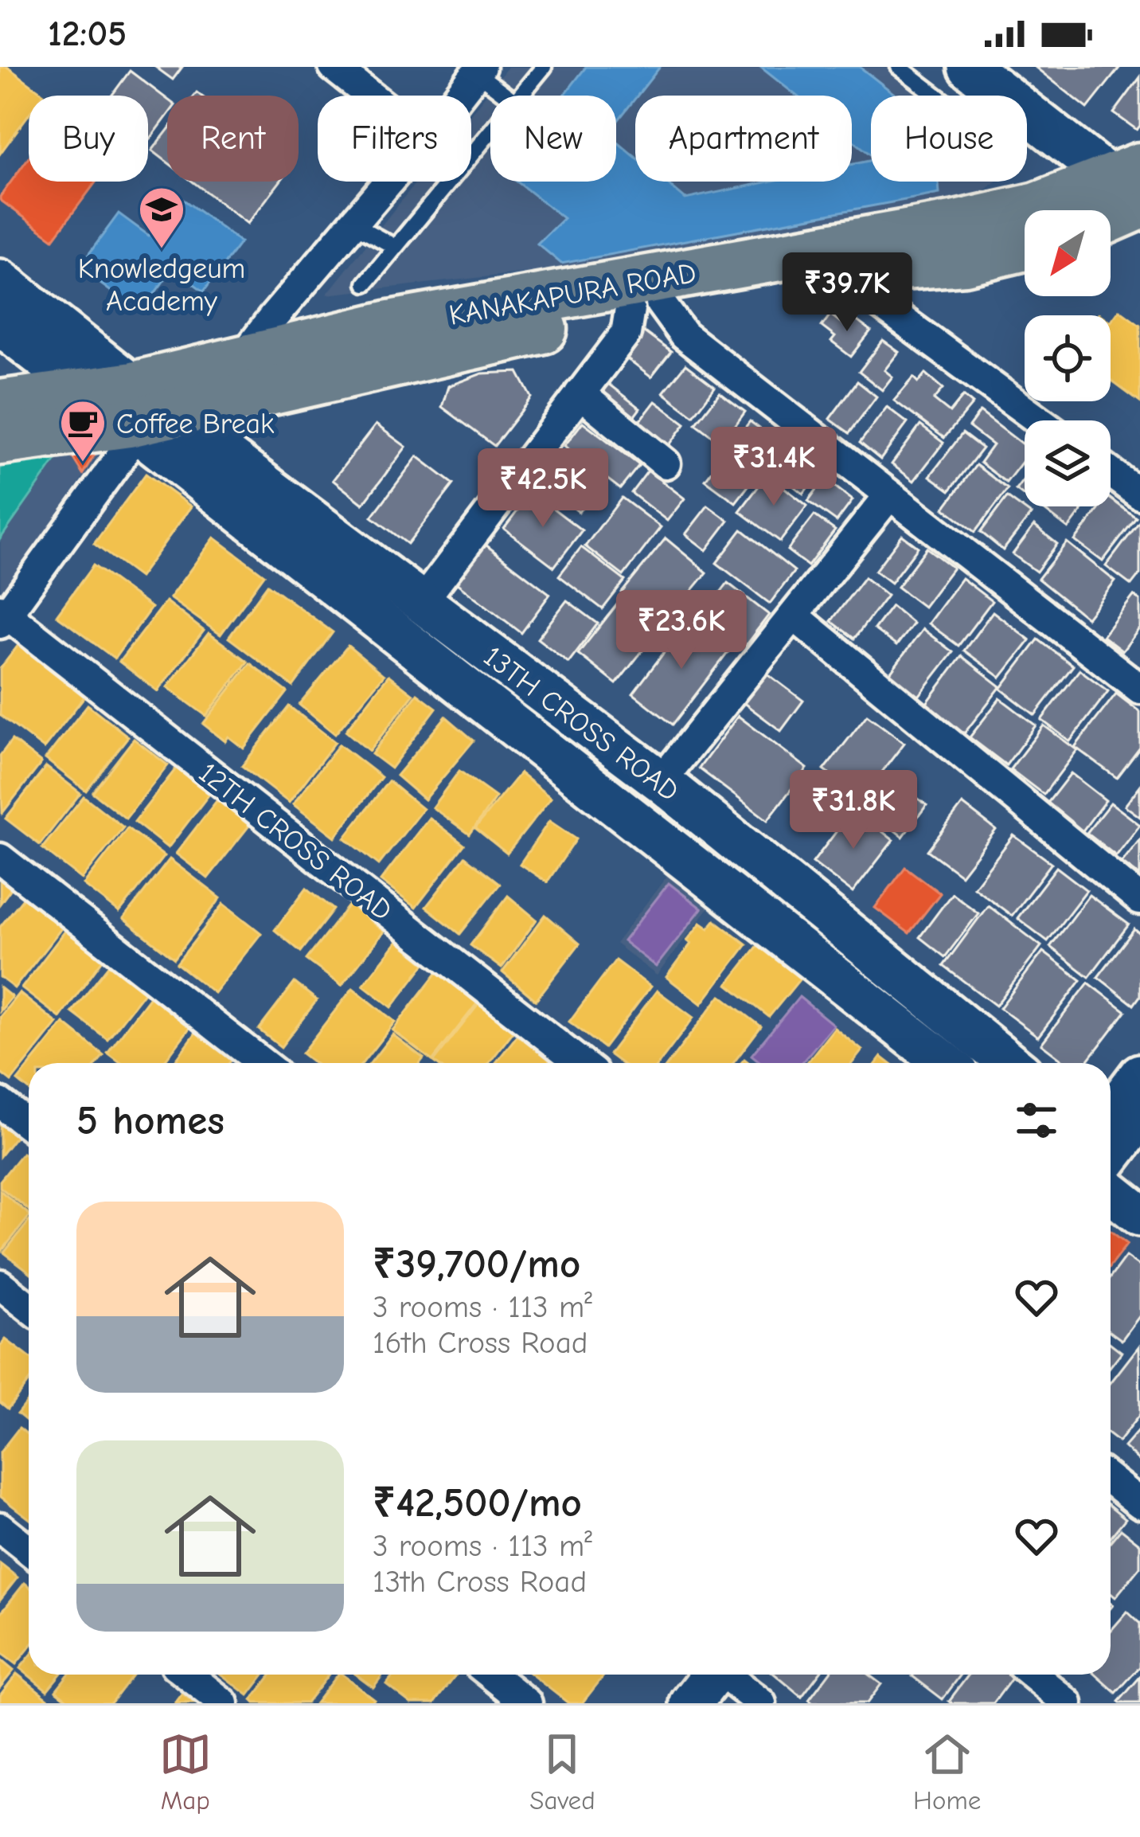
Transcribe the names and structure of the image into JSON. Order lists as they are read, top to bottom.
{
  "streets": {
    "main road": ["KANAKAPURA ROAD", "13TH CROSS ROAD"],
    "street": ["12TH CROSS ROAD"]
  },
  "crossings": [
    ["KANAKAPURA ROAD", "13TH CROSS ROAD"]
  ],
  "places": {
    "school or university": ["Knowledgeum Academy"],
    "cafe": ["Coffee Break"]
  },
  "north": "bottom left",
  "page": {
    "status": "12:05",
    "chip": [
      "Buy",
      "Rent",
      "Filters",
      "New",
      "Apartment",
      "House"
    ],
    "price": [
      "₹39.7K",
      "₹31.4K",
      "₹42.5K",
      "₹23.6K",
      "₹31.8K"
    ],
    "heading": "5 homes",
    "list": [
      {
        "name": "₹39,700/mo",
        "note": "3 rooms · 113 m² · 16th Cross Road"
      },
      {
        "name": "₹42,500/mo",
        "note": "3 rooms · 113 m² · 13th Cross Road"
      }
    ],
    "tabs": ["Map", "Saved", "Home"]
  }
}
